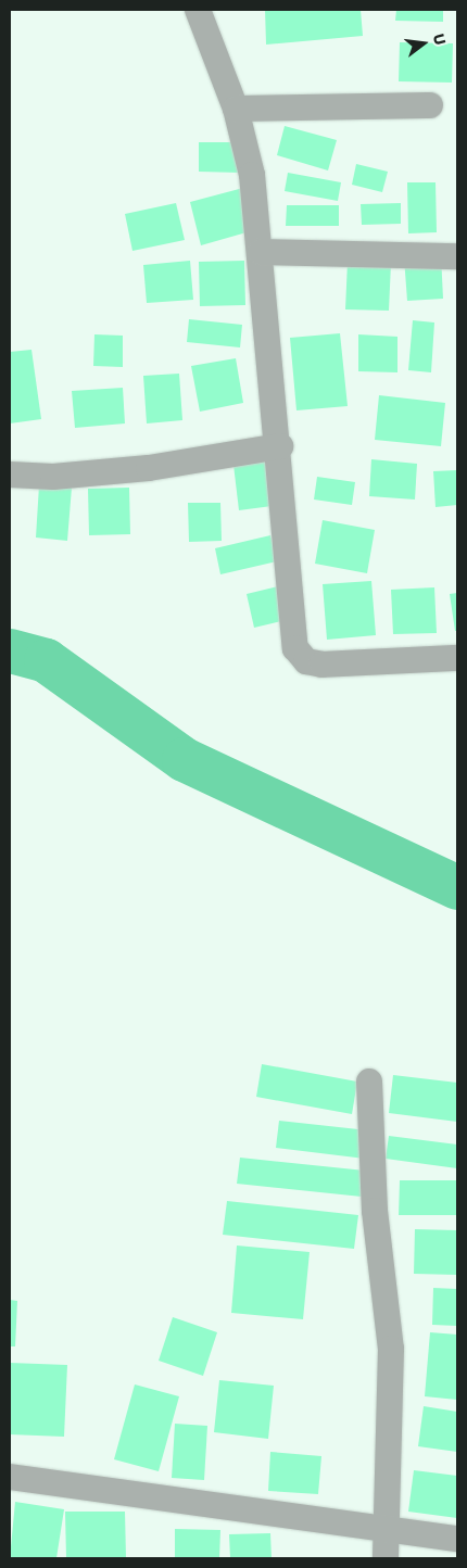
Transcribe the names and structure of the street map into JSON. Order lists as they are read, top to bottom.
{
  "north": "right"
}
